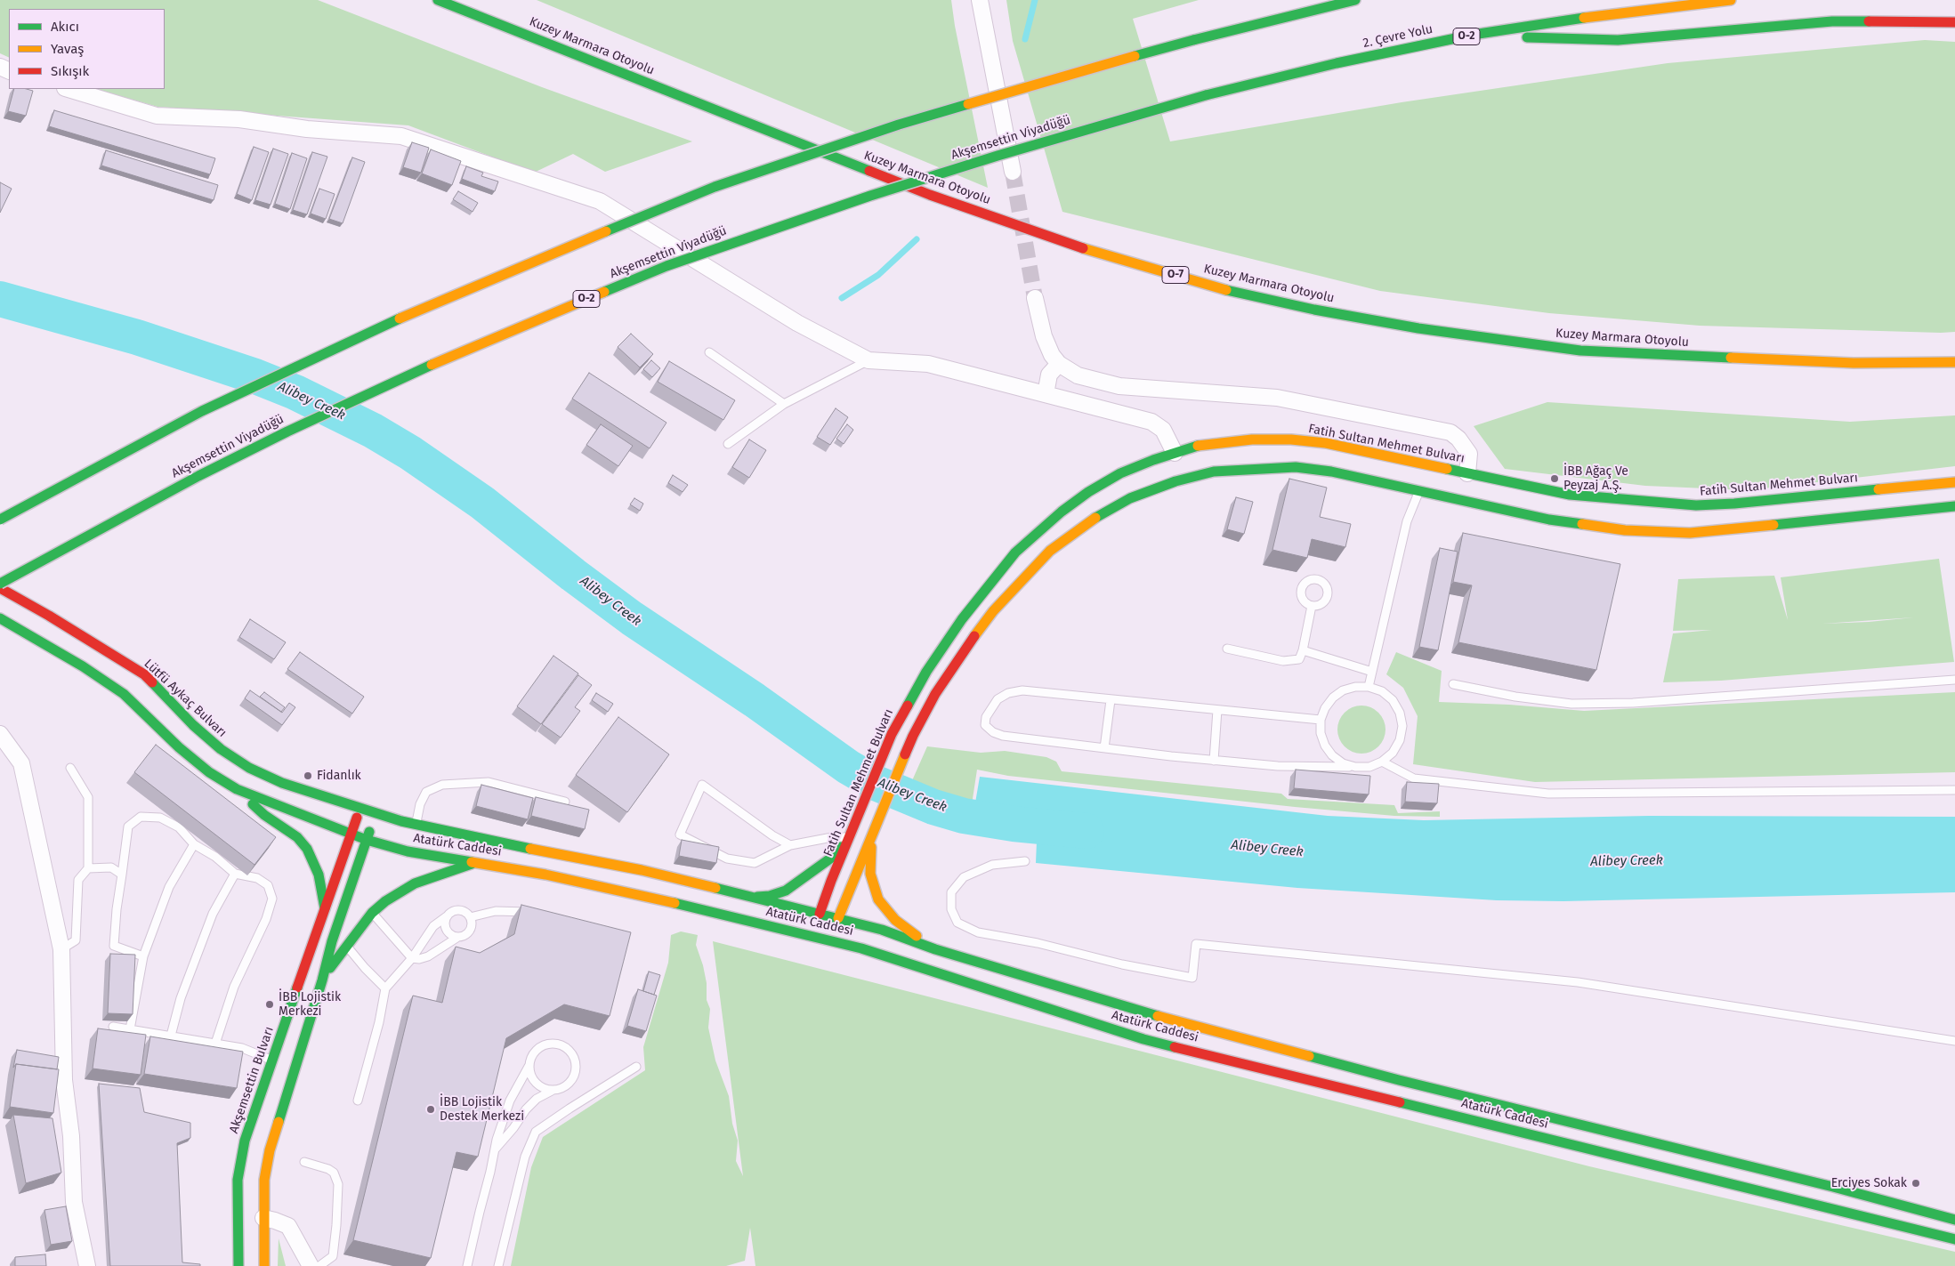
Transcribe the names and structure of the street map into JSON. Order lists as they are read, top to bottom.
{
  "streets": {
    "main road": [
      "2. Çevre Yolu",
      "O-2",
      "Kuzey Marmara Otoyolu",
      "Akşemsettin Viyadüğü",
      "O-7",
      "Fatih Sultan Mehmet Bulvarı",
      "Lütfü Aykaç Bulvarı",
      "Atatürk Caddesi",
      "Akşemsettin Bulvarı"
    ]
  },
  "crossings": [
    ["2. Çevre Yolu", "Akşemsettin Viyadüğü"],
    ["Fatih Sultan Mehmet Bulvarı", "Atatürk Caddesi"],
    ["Lütfü Aykaç Bulvarı", "Atatürk Caddesi"],
    ["Lütfü Aykaç Bulvarı", "Akşemsettin Bulvarı"],
    ["Atatürk Caddesi", "Akşemsettin Bulvarı"]
  ],
  "water": ["Alibey Creek"],
  "places": [
    "İBB Ağaç Ve Peyzaj A.Ş.",
    "Fidanlık",
    "İBB Lojistik Merkezi",
    "İBB Lojistik Destek Merkezi",
    "Erciyes Sokak"
  ],
  "legend": ["Akıcı", "Yavaş", "Sıkışık"]
}
